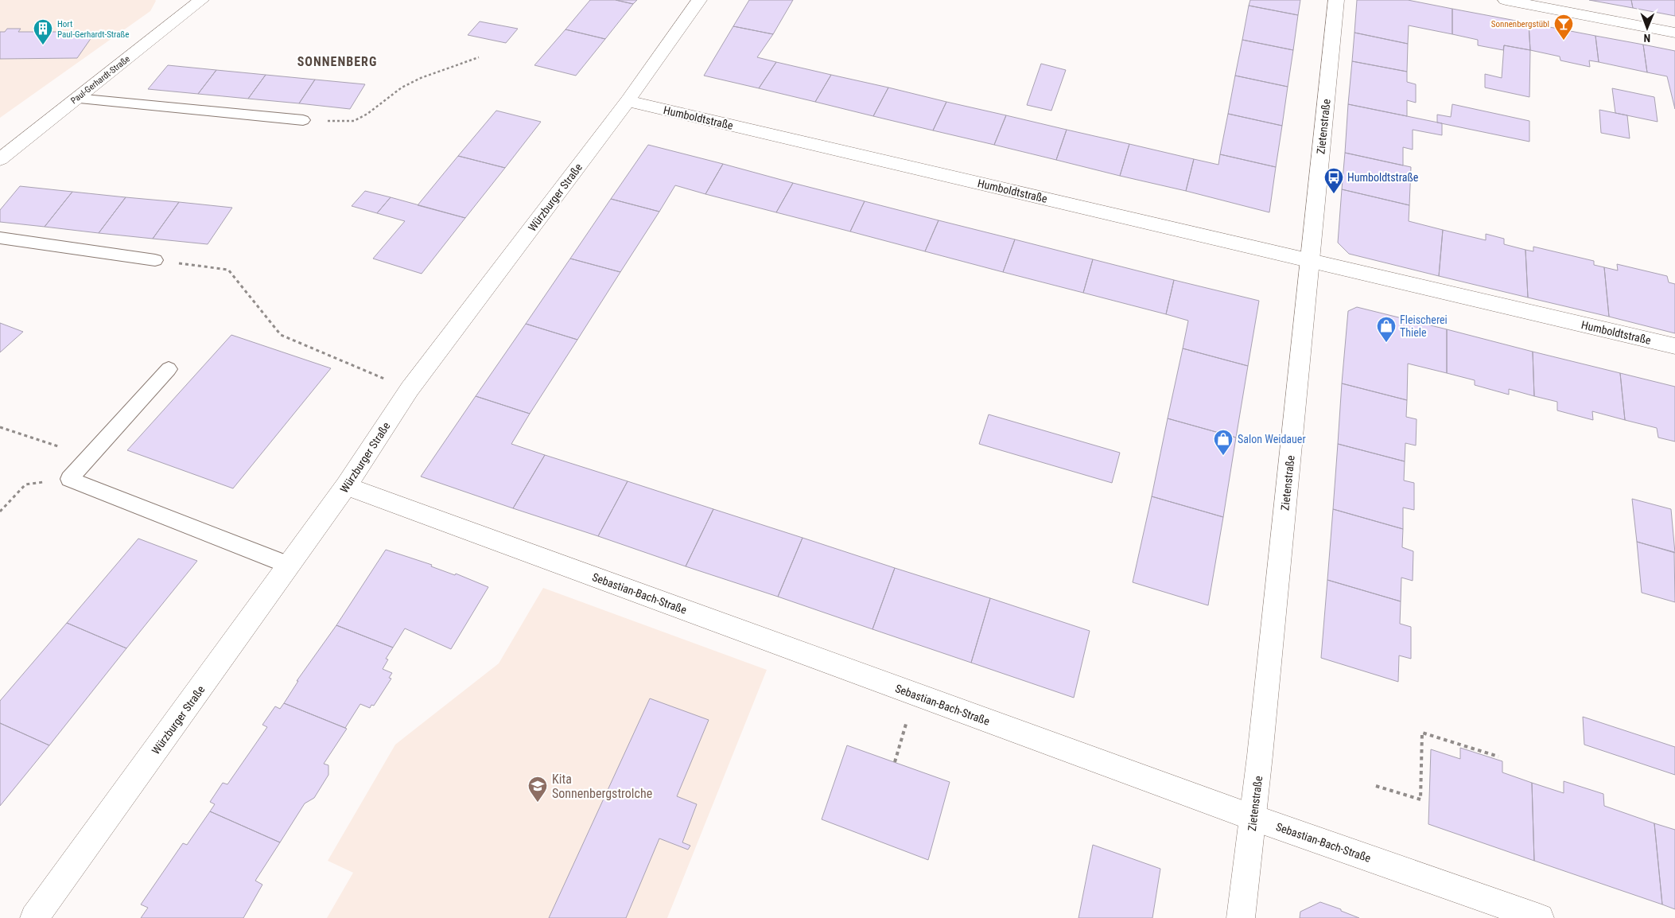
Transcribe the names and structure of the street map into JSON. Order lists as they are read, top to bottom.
{
  "streets": {
    "street": [
      "Paul-Gerhardt-Straße",
      "Humboldtstraße",
      "Zietenstraße",
      "Würzburger Straße",
      "Sebastian-Bach-Straße"
    ]
  },
  "crossings": [
    ["Humboldtstraße", "Zietenstraße"],
    ["Humboldtstraße", "Würzburger Straße"],
    ["Zietenstraße", "Sebastian-Bach-Straße"],
    ["Würzburger Straße", "Sebastian-Bach-Straße"]
  ],
  "districts": ["SONNENBERG"],
  "places": {
    "bar": ["Sonnenbergstübl"],
    "building": ["Hort Paul-Gerhardt-Straße"],
    "bus stop": ["Humboldtstraße"],
    "shop": ["Fleischerei Thiele", "Salon Weidauer"],
    "school or university": ["Kita Sonnenbergstrolche"]
  },
  "north": "bottom"
}
